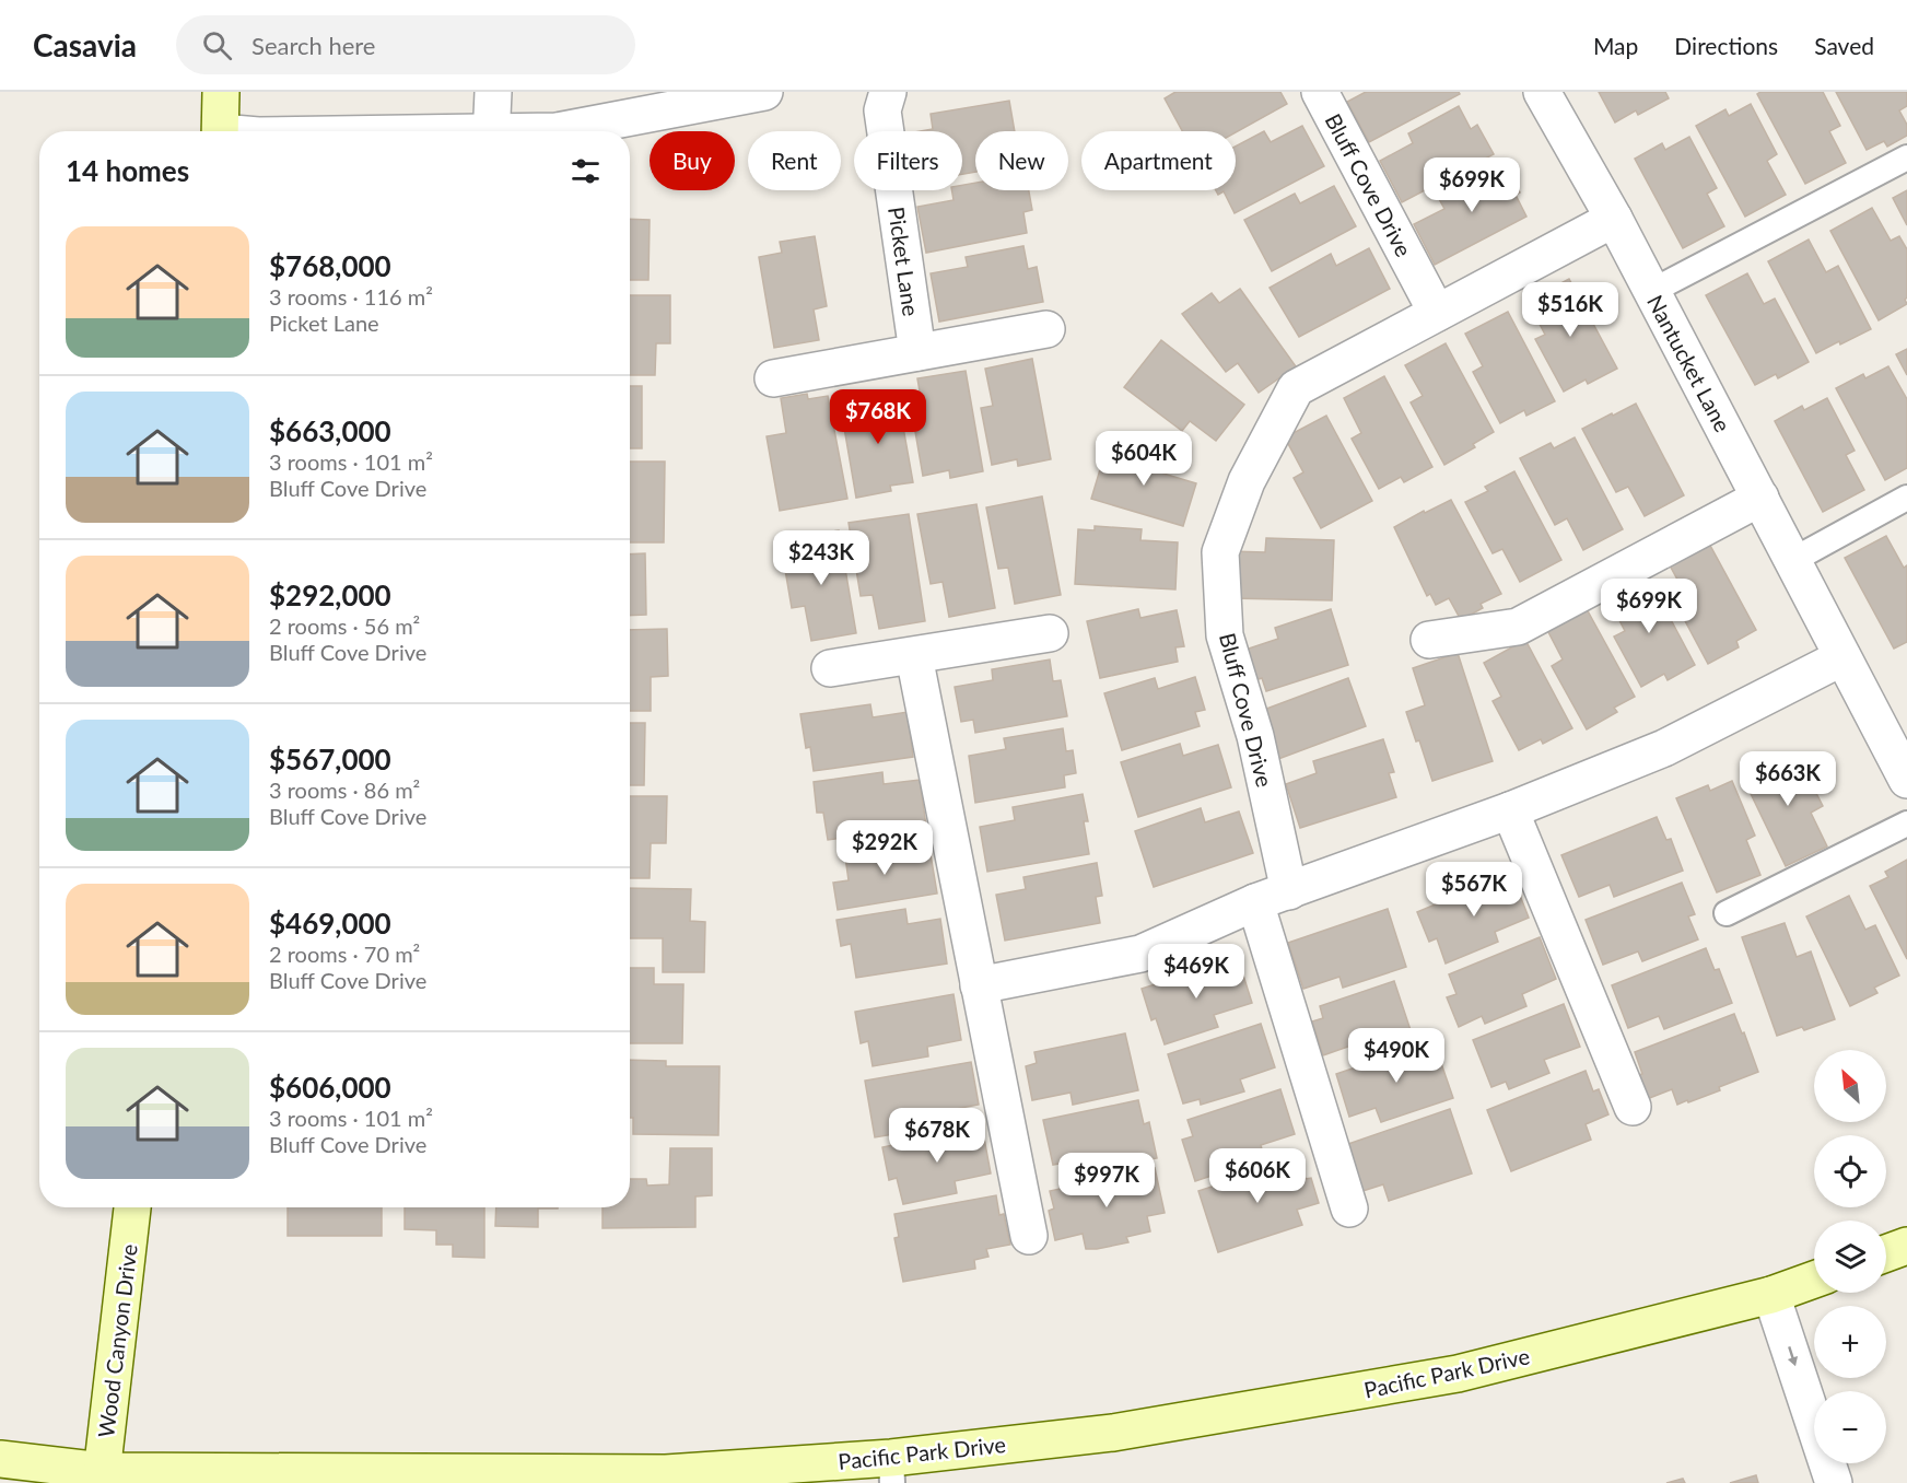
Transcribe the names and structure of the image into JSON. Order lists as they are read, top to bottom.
{
  "streets": {
    "main road": ["Wood Canyon Drive", "Pacific Park Drive"],
    "street": ["Bluff Cove Drive", "Picket Lane", "Nantucket Lane"]
  },
  "crossings": [
    ["Bluff Cove Drive", "Nantucket Lane"],
    ["Wood Canyon Drive", "Pacific Park Drive"]
  ],
  "north": "top left",
  "page": {
    "header": "Casavia",
    "search": "Search here",
    "nav": ["Map", "Directions", "Saved"],
    "chip": [
      "Buy",
      "Rent",
      "Filters",
      "New",
      "Apartment"
    ],
    "heading": "14 homes",
    "price": [
      "$699K",
      "$516K",
      "$768K",
      "$604K",
      "$243K",
      "$699K",
      "$663K",
      "$292K",
      "$567K",
      "$469K",
      "$490K",
      "$678K",
      "$606K",
      "$997K"
    ],
    "list": [
      {
        "name": "$768,000",
        "note": "3 rooms · 116 m² · Picket Lane"
      },
      {
        "name": "$663,000",
        "note": "3 rooms · 101 m² · Bluff Cove Drive"
      },
      {
        "name": "$292,000",
        "note": "2 rooms · 56 m² · Bluff Cove Drive"
      },
      {
        "name": "$567,000",
        "note": "3 rooms · 86 m² · Bluff Cove Drive"
      },
      {
        "name": "$469,000",
        "note": "2 rooms · 70 m² · Bluff Cove Drive"
      },
      {
        "name": "$606,000",
        "note": "3 rooms · 101 m² · Bluff Cove Drive"
      }
    ],
    "map_buttons": ["+", "−"]
  }
}
